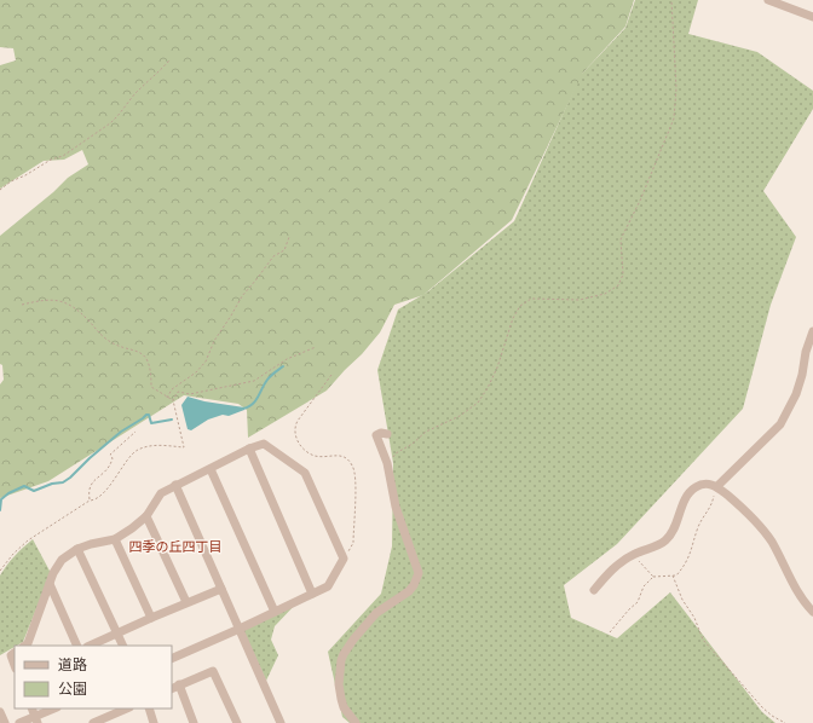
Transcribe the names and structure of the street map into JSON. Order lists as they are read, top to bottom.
{
  "districts": ["四季の丘四丁目"],
  "legend": ["道路", "公園"]
}
